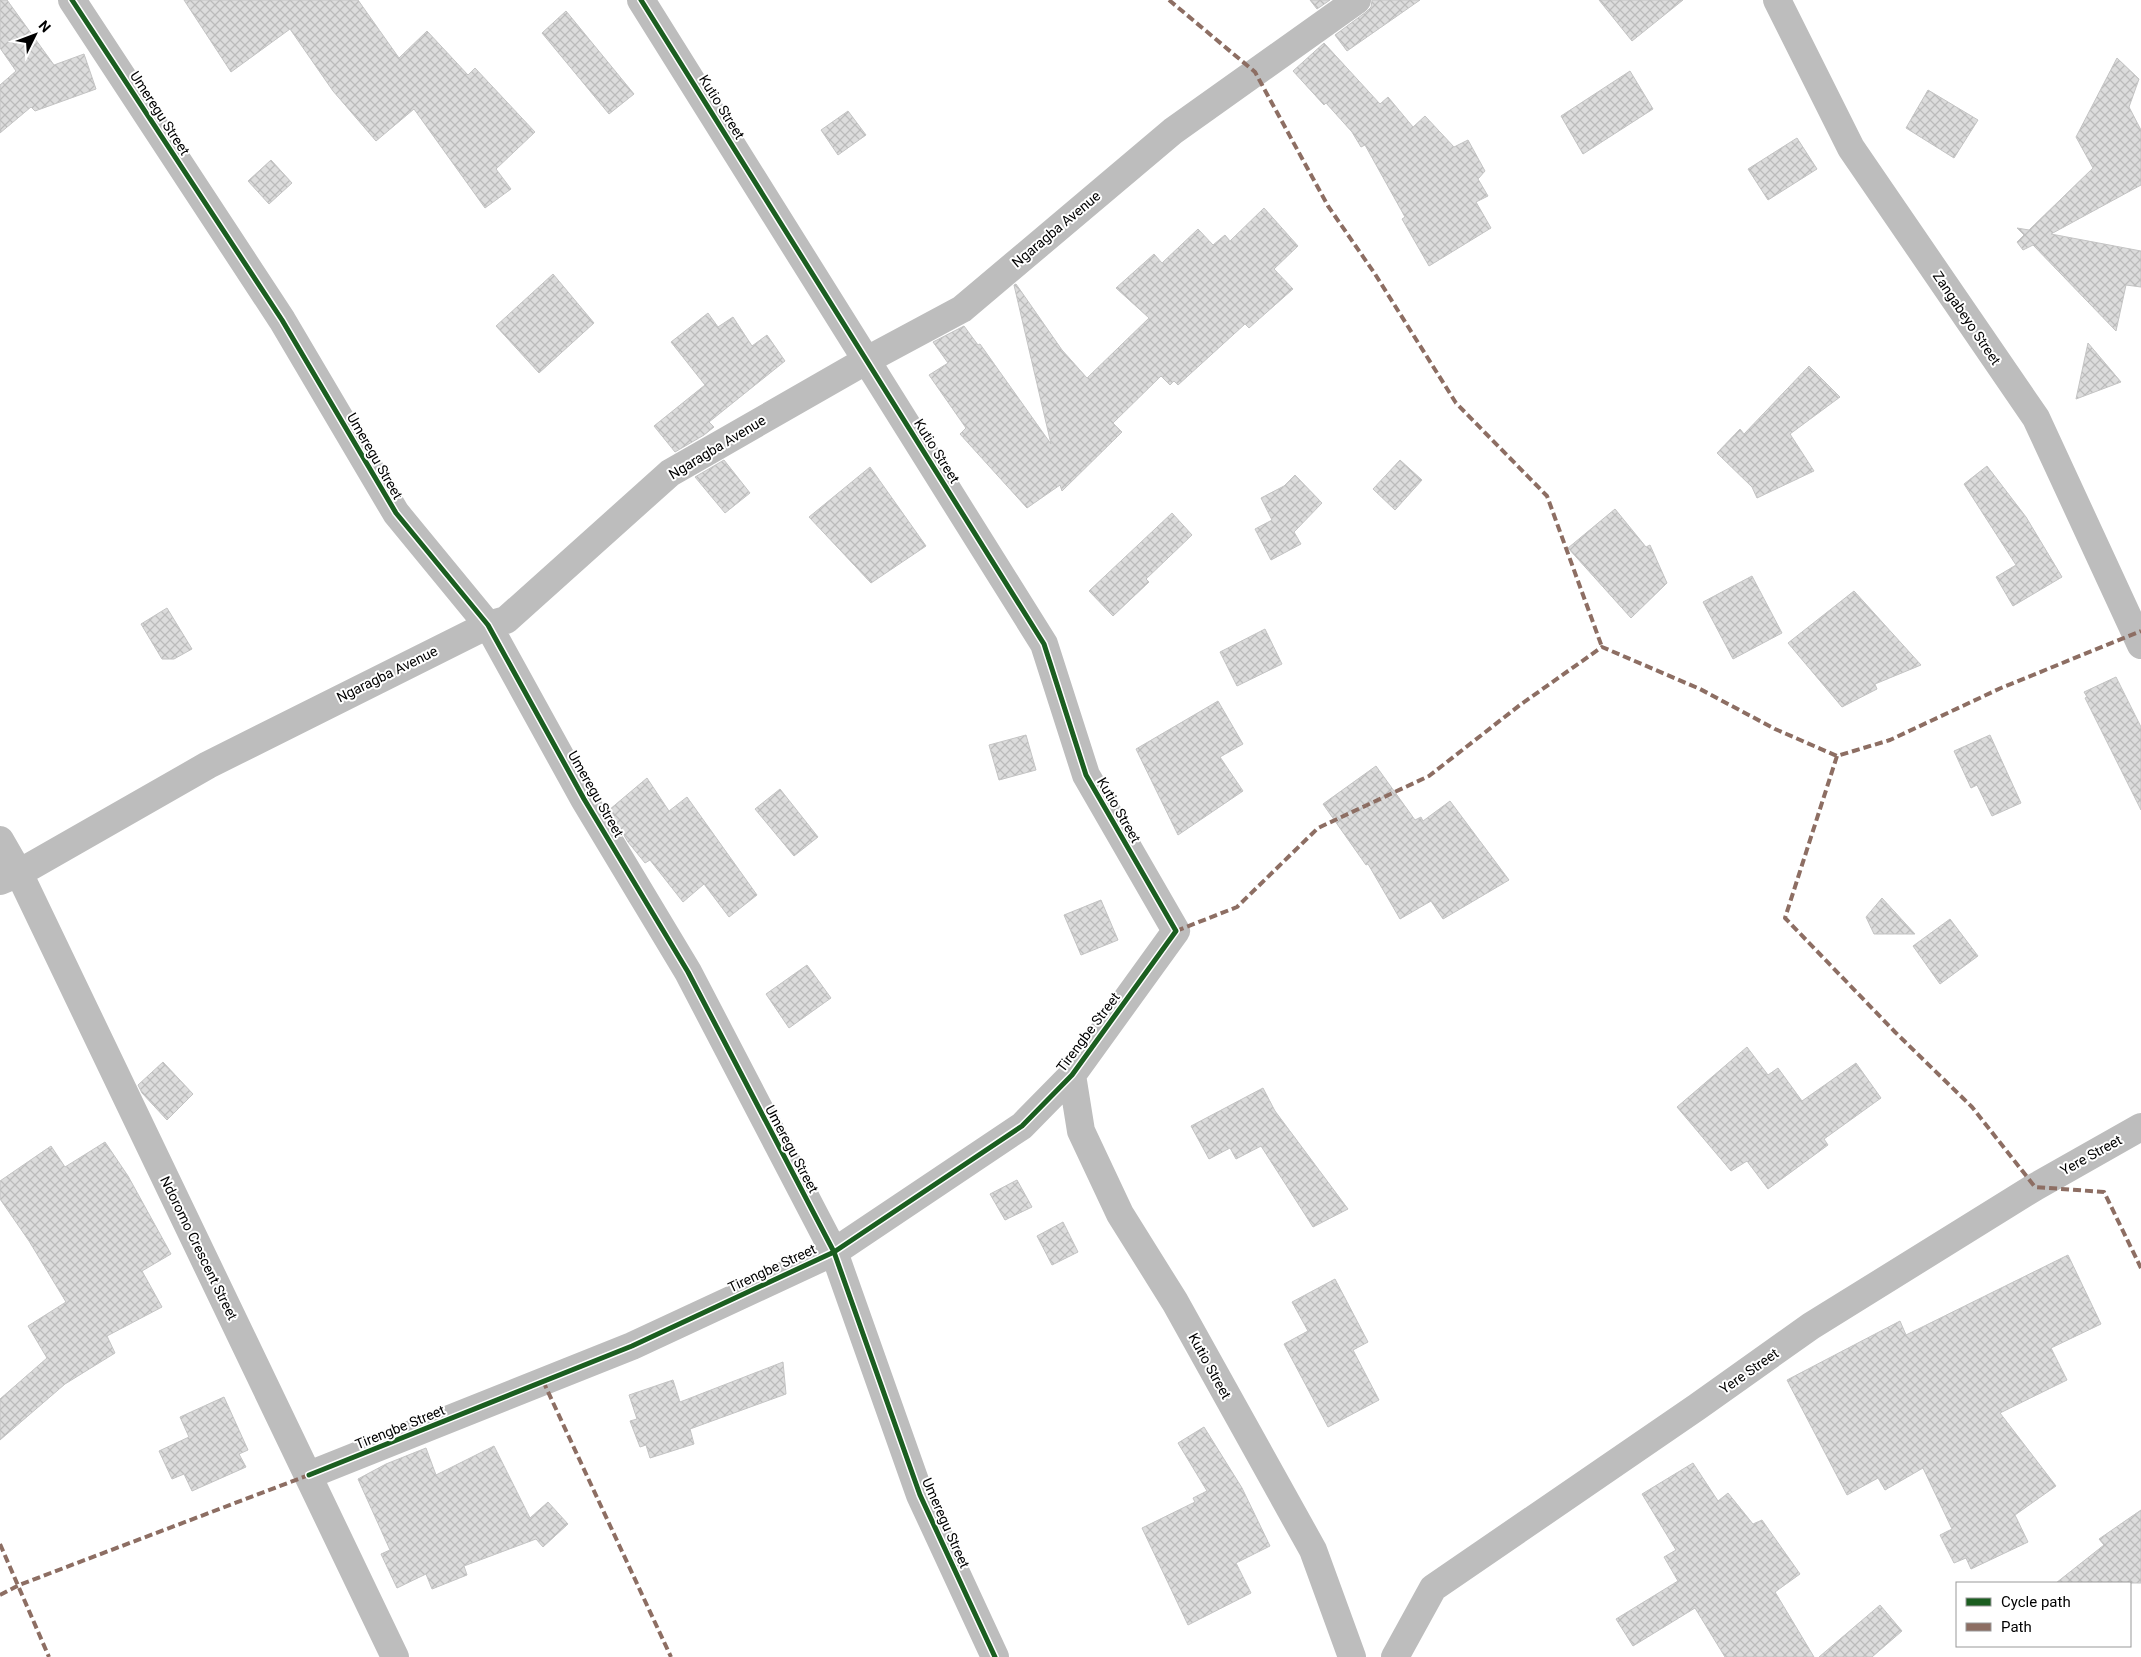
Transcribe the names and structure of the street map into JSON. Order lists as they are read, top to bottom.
{
  "streets": {
    "street": [
      "Kutio Street",
      "Umeregu Street",
      "Ngaragba Avenue",
      "Zangabeyo Street",
      "Tirengbe Street",
      "Yere Street",
      "Ndoromo Crescent Street"
    ]
  },
  "crossings": [
    ["Kutio Street", "Ngaragba Avenue"],
    ["Kutio Street", "Tirengbe Street"],
    ["Umeregu Street", "Ngaragba Avenue"],
    ["Umeregu Street", "Tirengbe Street"],
    ["Ngaragba Avenue", "Ndoromo Crescent Street"],
    ["Tirengbe Street", "Ndoromo Crescent Street"]
  ],
  "legend": ["Cycle path", "Path"],
  "north": "top right"
}
